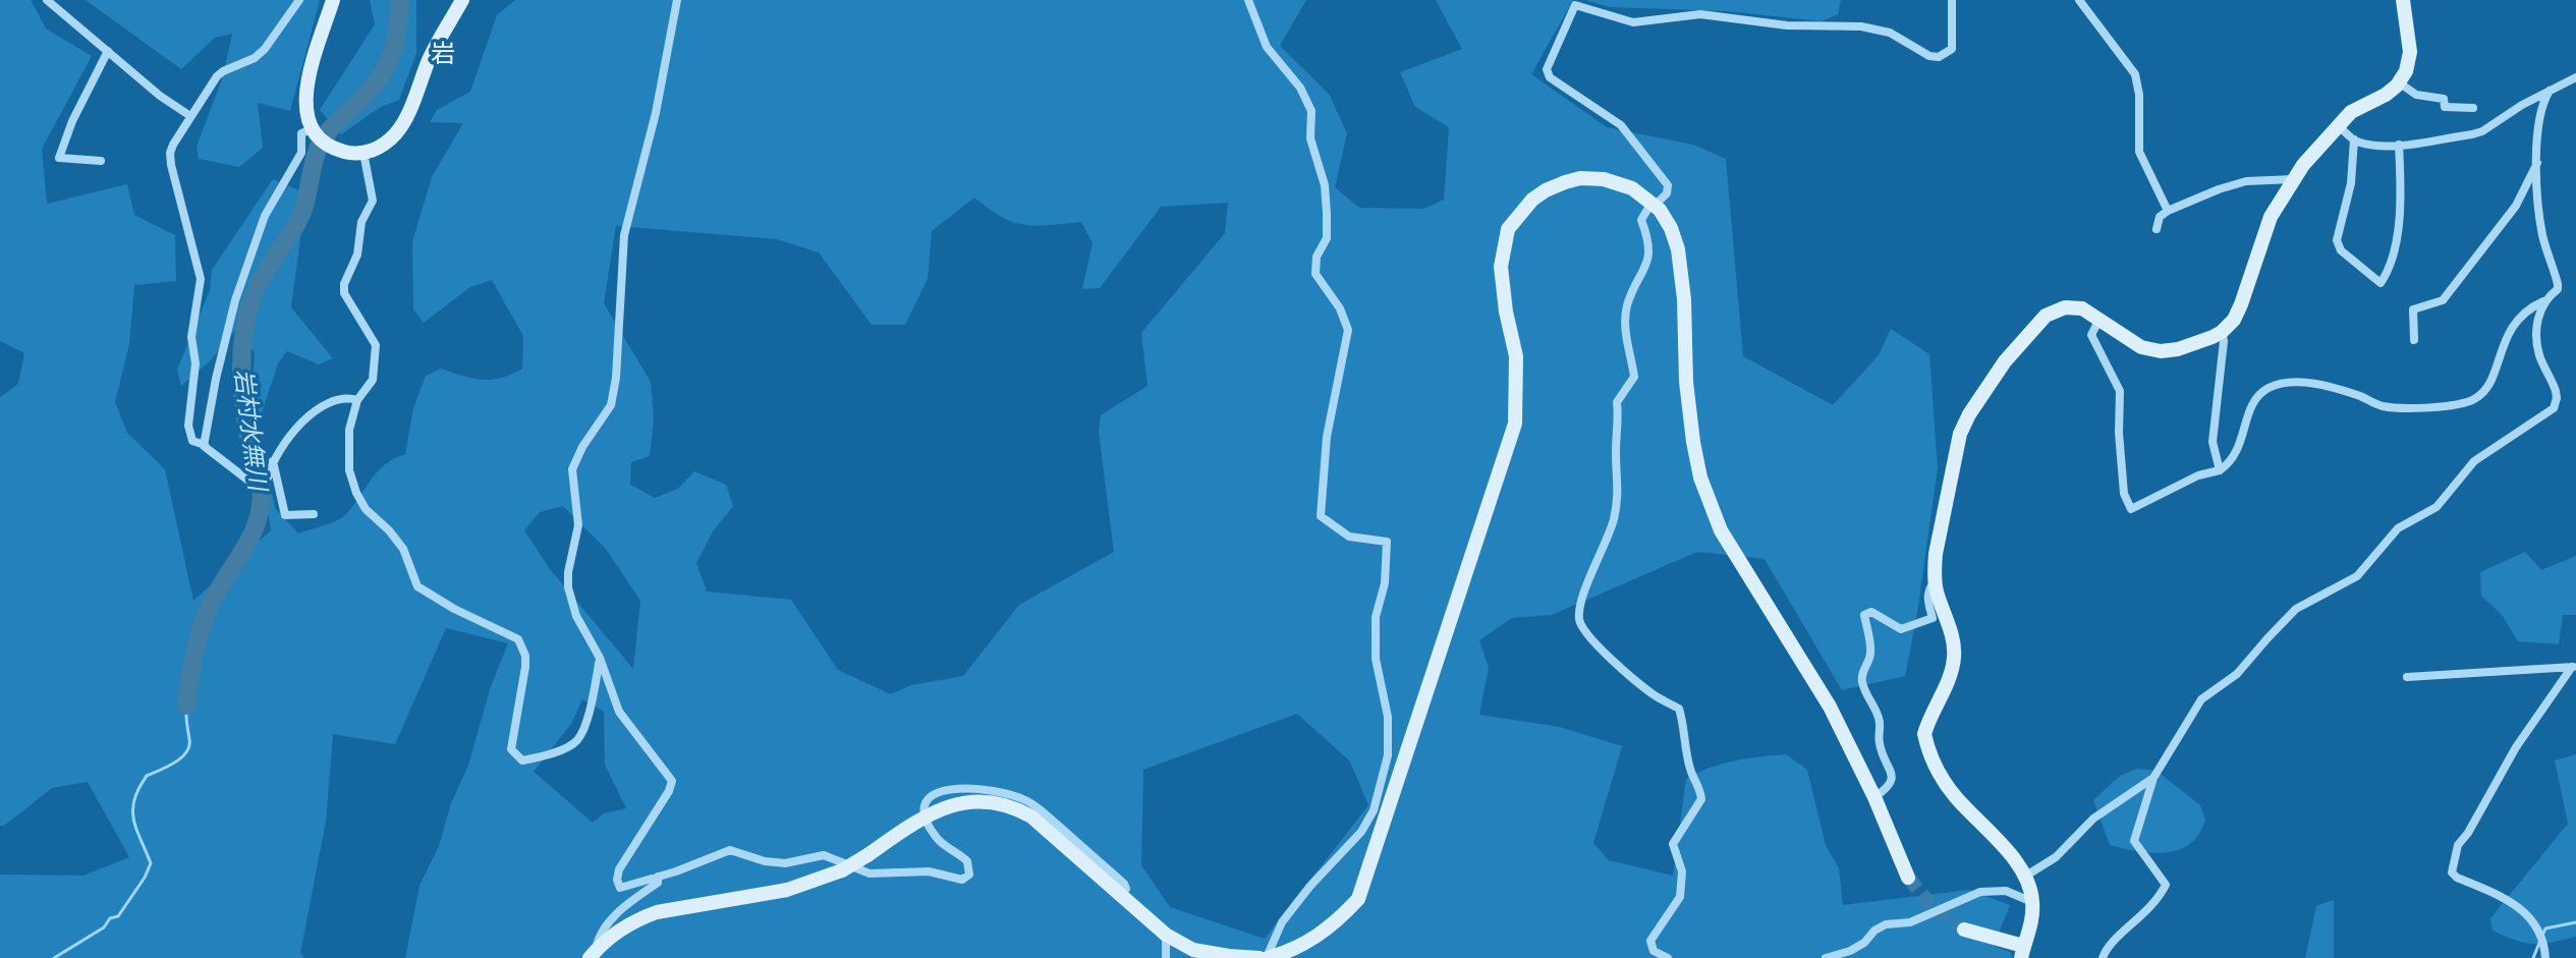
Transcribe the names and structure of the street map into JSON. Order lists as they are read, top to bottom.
{
  "districts": ["岩"],
  "water": ["岩村水無川"]
}
